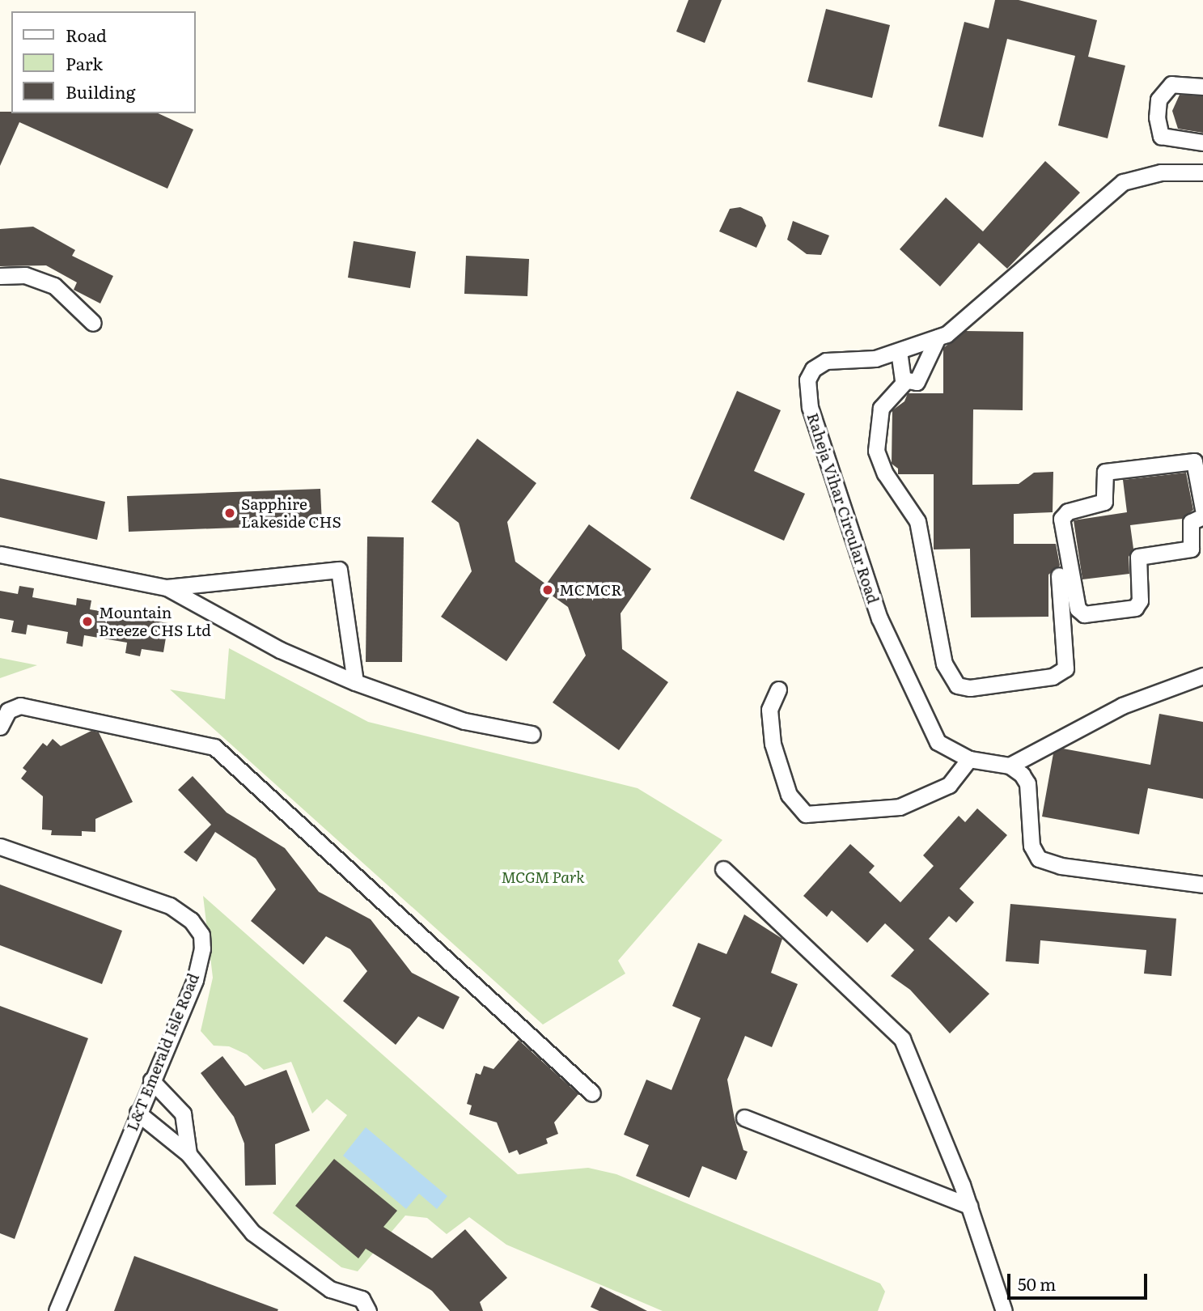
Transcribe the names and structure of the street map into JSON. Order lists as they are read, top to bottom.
{
  "streets": {
    "street": ["Raheja Vihar Circular Road", "L&T Emerald Isle Road"]
  },
  "parks": ["MCGM Park"],
  "places": ["Sapphire Lakeside CHS", "MCMCR", "Mountain Breeze CHS Ltd"],
  "legend": ["Road", "Park", "Building"],
  "scale_bar": "50 m"
}
